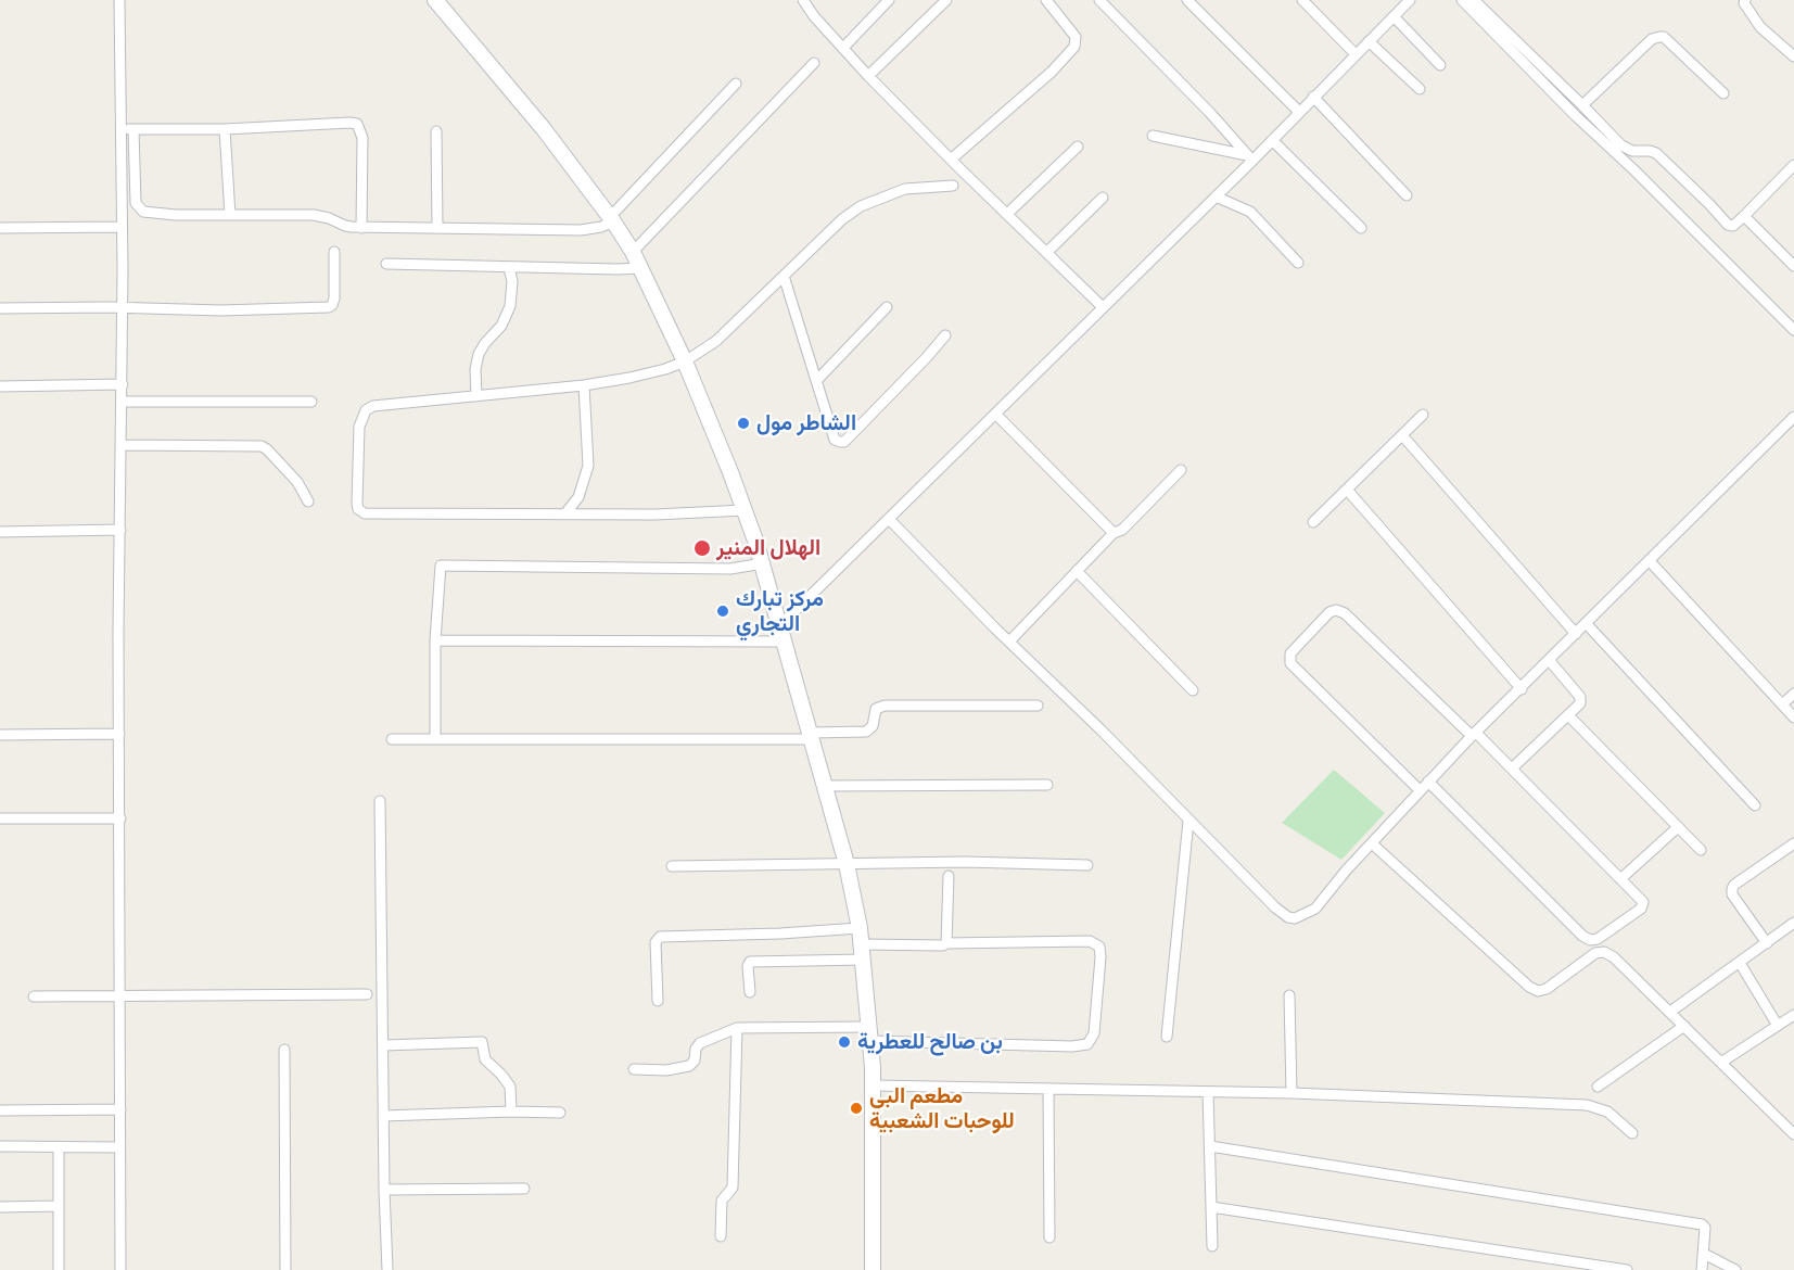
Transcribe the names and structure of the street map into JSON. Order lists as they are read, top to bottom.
{
  "places": [
    "الشاطر مول",
    "الهلال المنير",
    "مركز تبارك التجاري",
    "بن صالح للعطرية",
    "مطعم البي للوحبات الشعبية"
  ]
}
